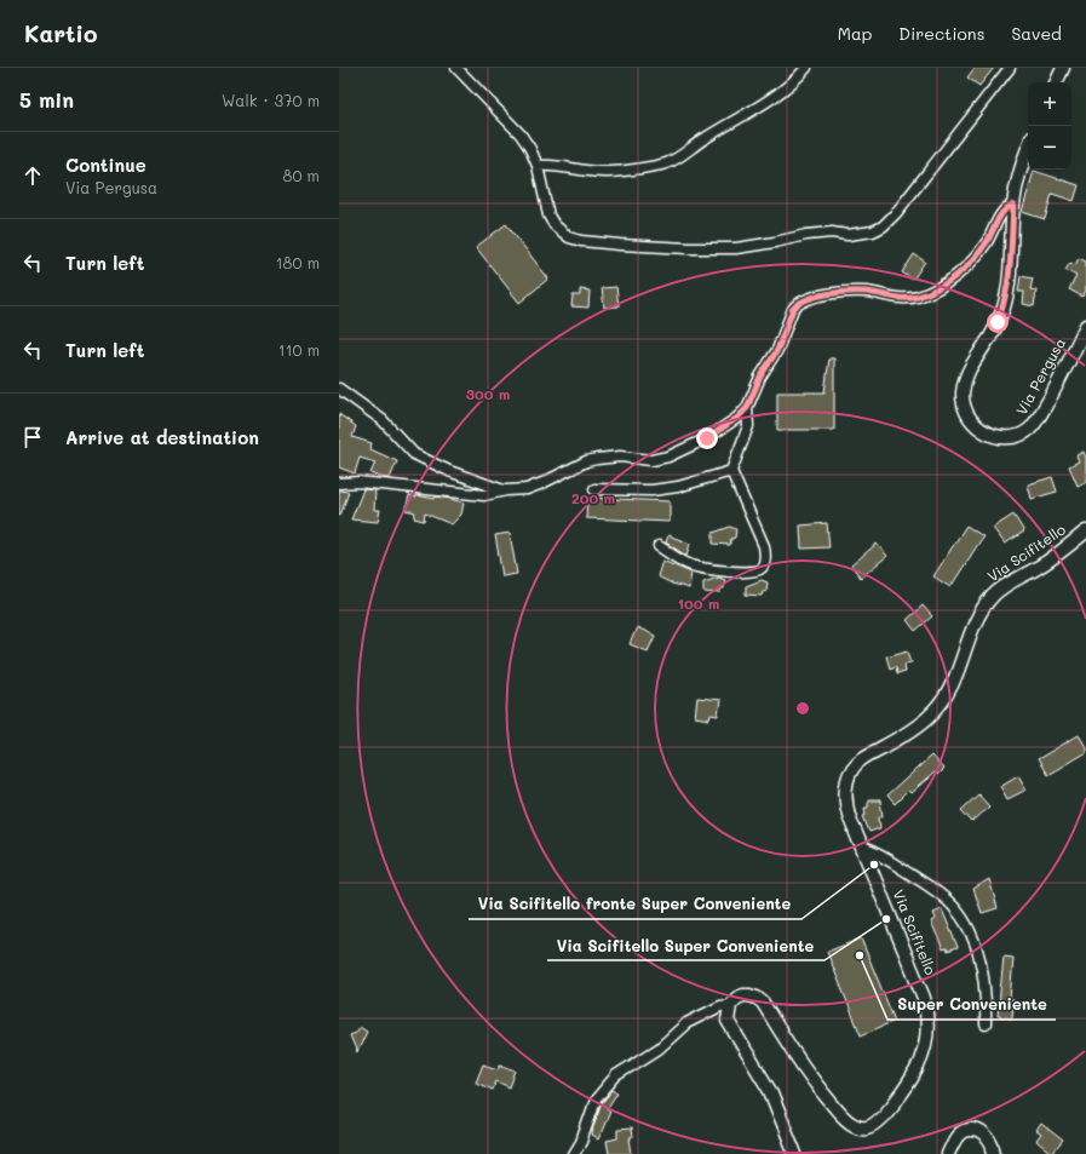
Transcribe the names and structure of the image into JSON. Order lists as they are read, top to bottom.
{
  "streets": {
    "main road": ["Via Pergusa", "Via Scifitello"]
  },
  "places": ["Via Scifitello fronte Super Conveniente", "Via Scifitello Super Conveniente", "Super Conveniente"],
  "page": {
    "header": "Kartio",
    "nav": ["Map", "Directions", "Saved"],
    "heading": ["5 min", "Walk · 370 m"],
    "map_buttons": ["+", "−"],
    "list": [
      ["Continue", "Via Pergusa", "80 m"],
      ["Turn left", "180 m"],
      ["Turn left", "110 m"],
      "Arrive at destination"
    ]
  },
  "rings": ["300 m", "200 m", "100 m"]
}
